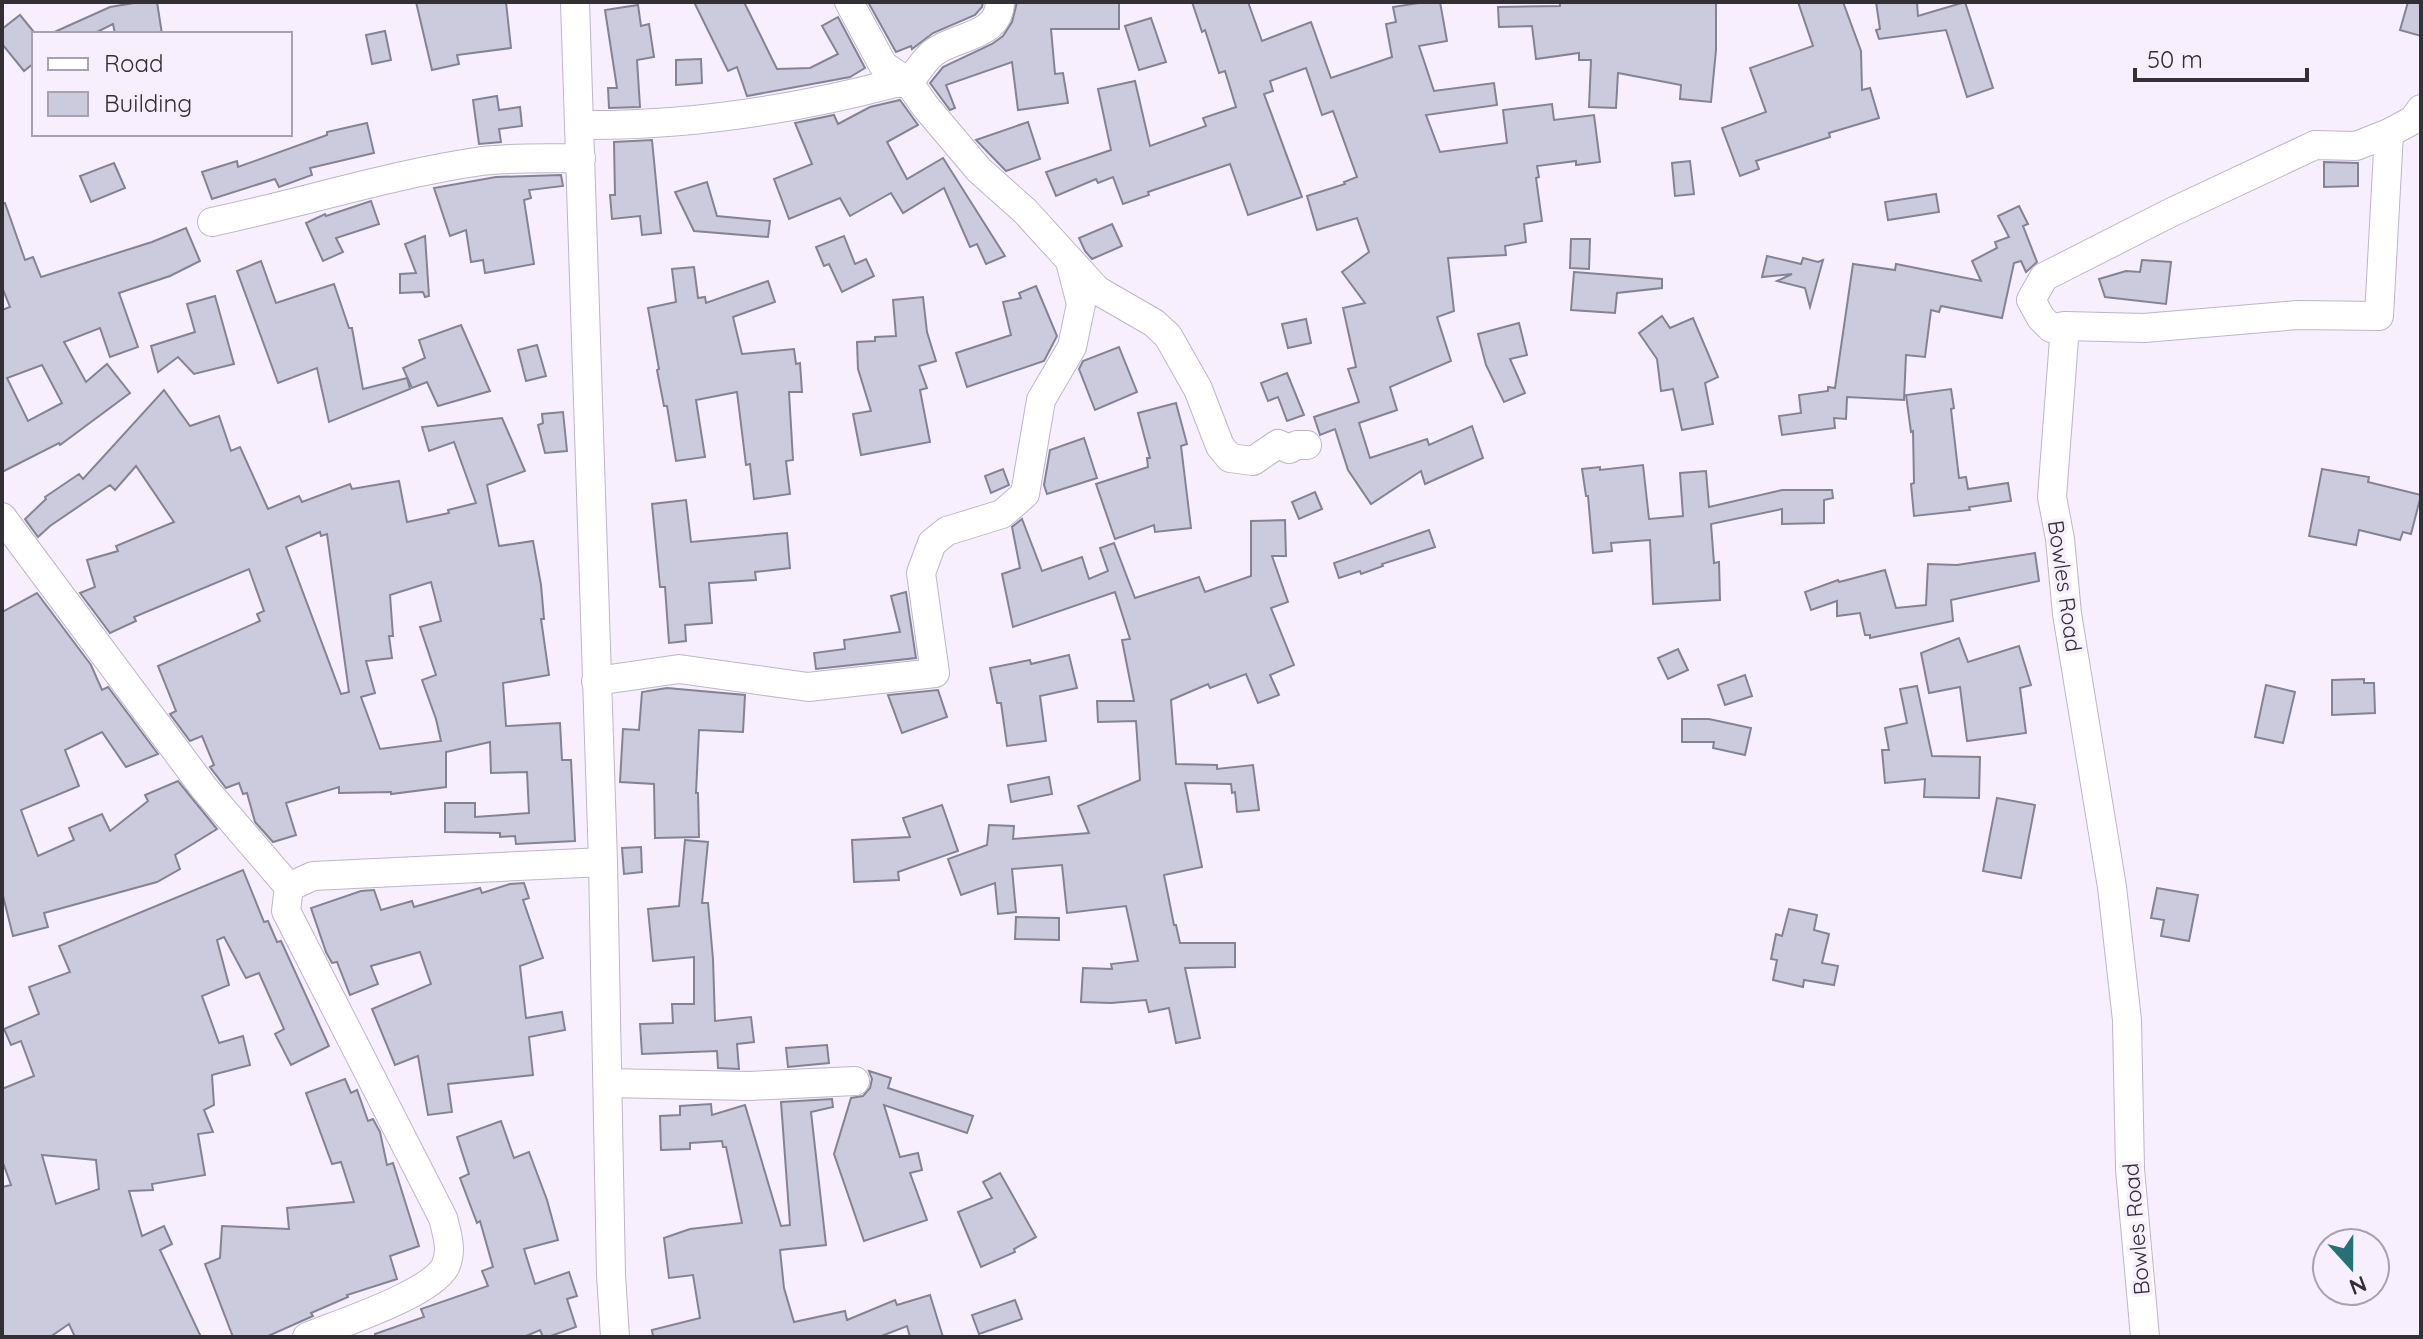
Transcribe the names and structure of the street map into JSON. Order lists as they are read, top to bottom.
{
  "streets": {
    "street": ["Bowles Road"]
  },
  "legend": ["Road", "Building"],
  "scale_bar": "50 m",
  "north": "bottom"
}
